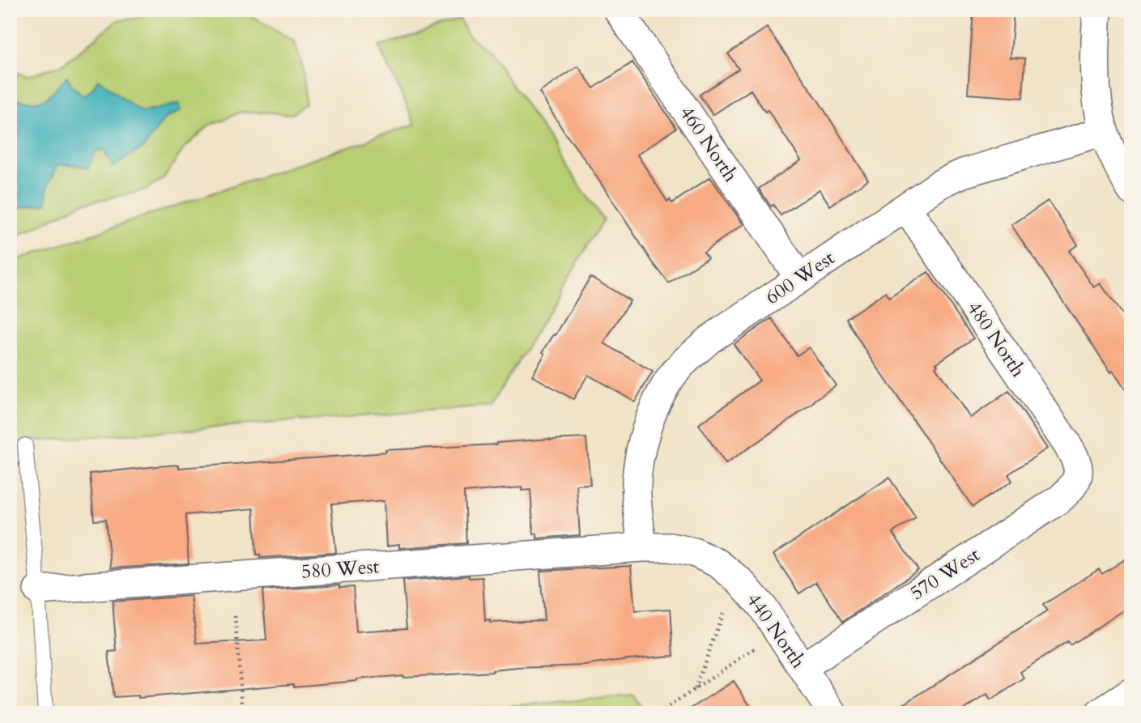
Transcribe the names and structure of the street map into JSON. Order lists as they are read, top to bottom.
{
  "streets": {
    "street": [
      "460 North",
      "600 West",
      "480 North",
      "580 West",
      "570 West",
      "440 North"
    ]
  },
  "crossings": [
    ["460 North", "600 West"],
    ["600 West", "480 North"],
    ["600 West", "580 West"],
    ["600 West", "440 North"],
    ["480 North", "570 West"],
    ["580 West", "440 North"],
    ["570 West", "440 North"]
  ]
}
